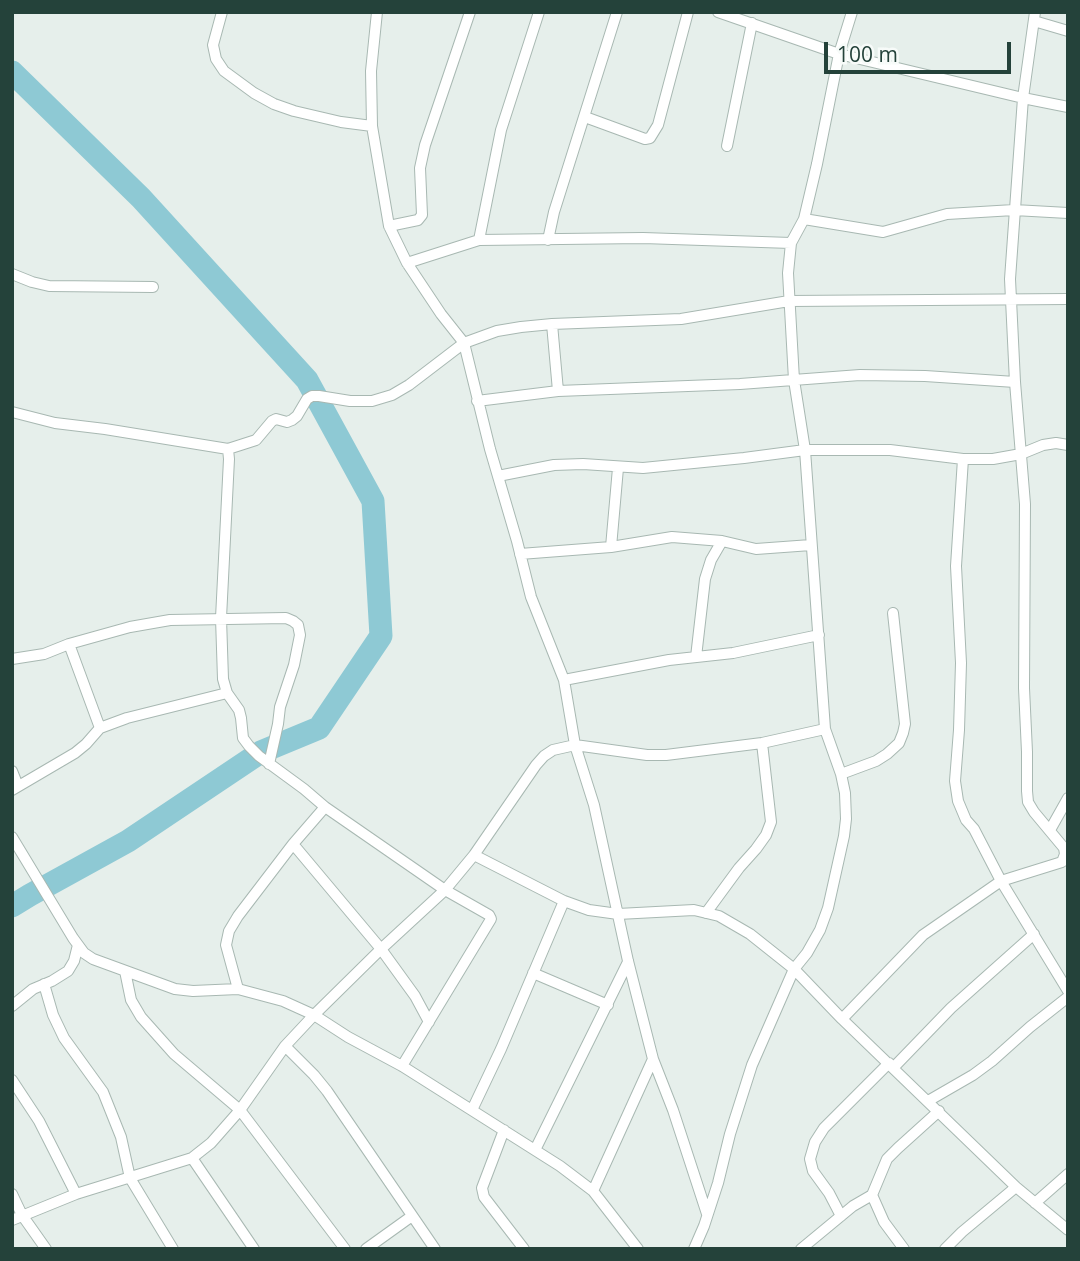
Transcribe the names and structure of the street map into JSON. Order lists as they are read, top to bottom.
{
  "scale_bar": "100 m"
}
